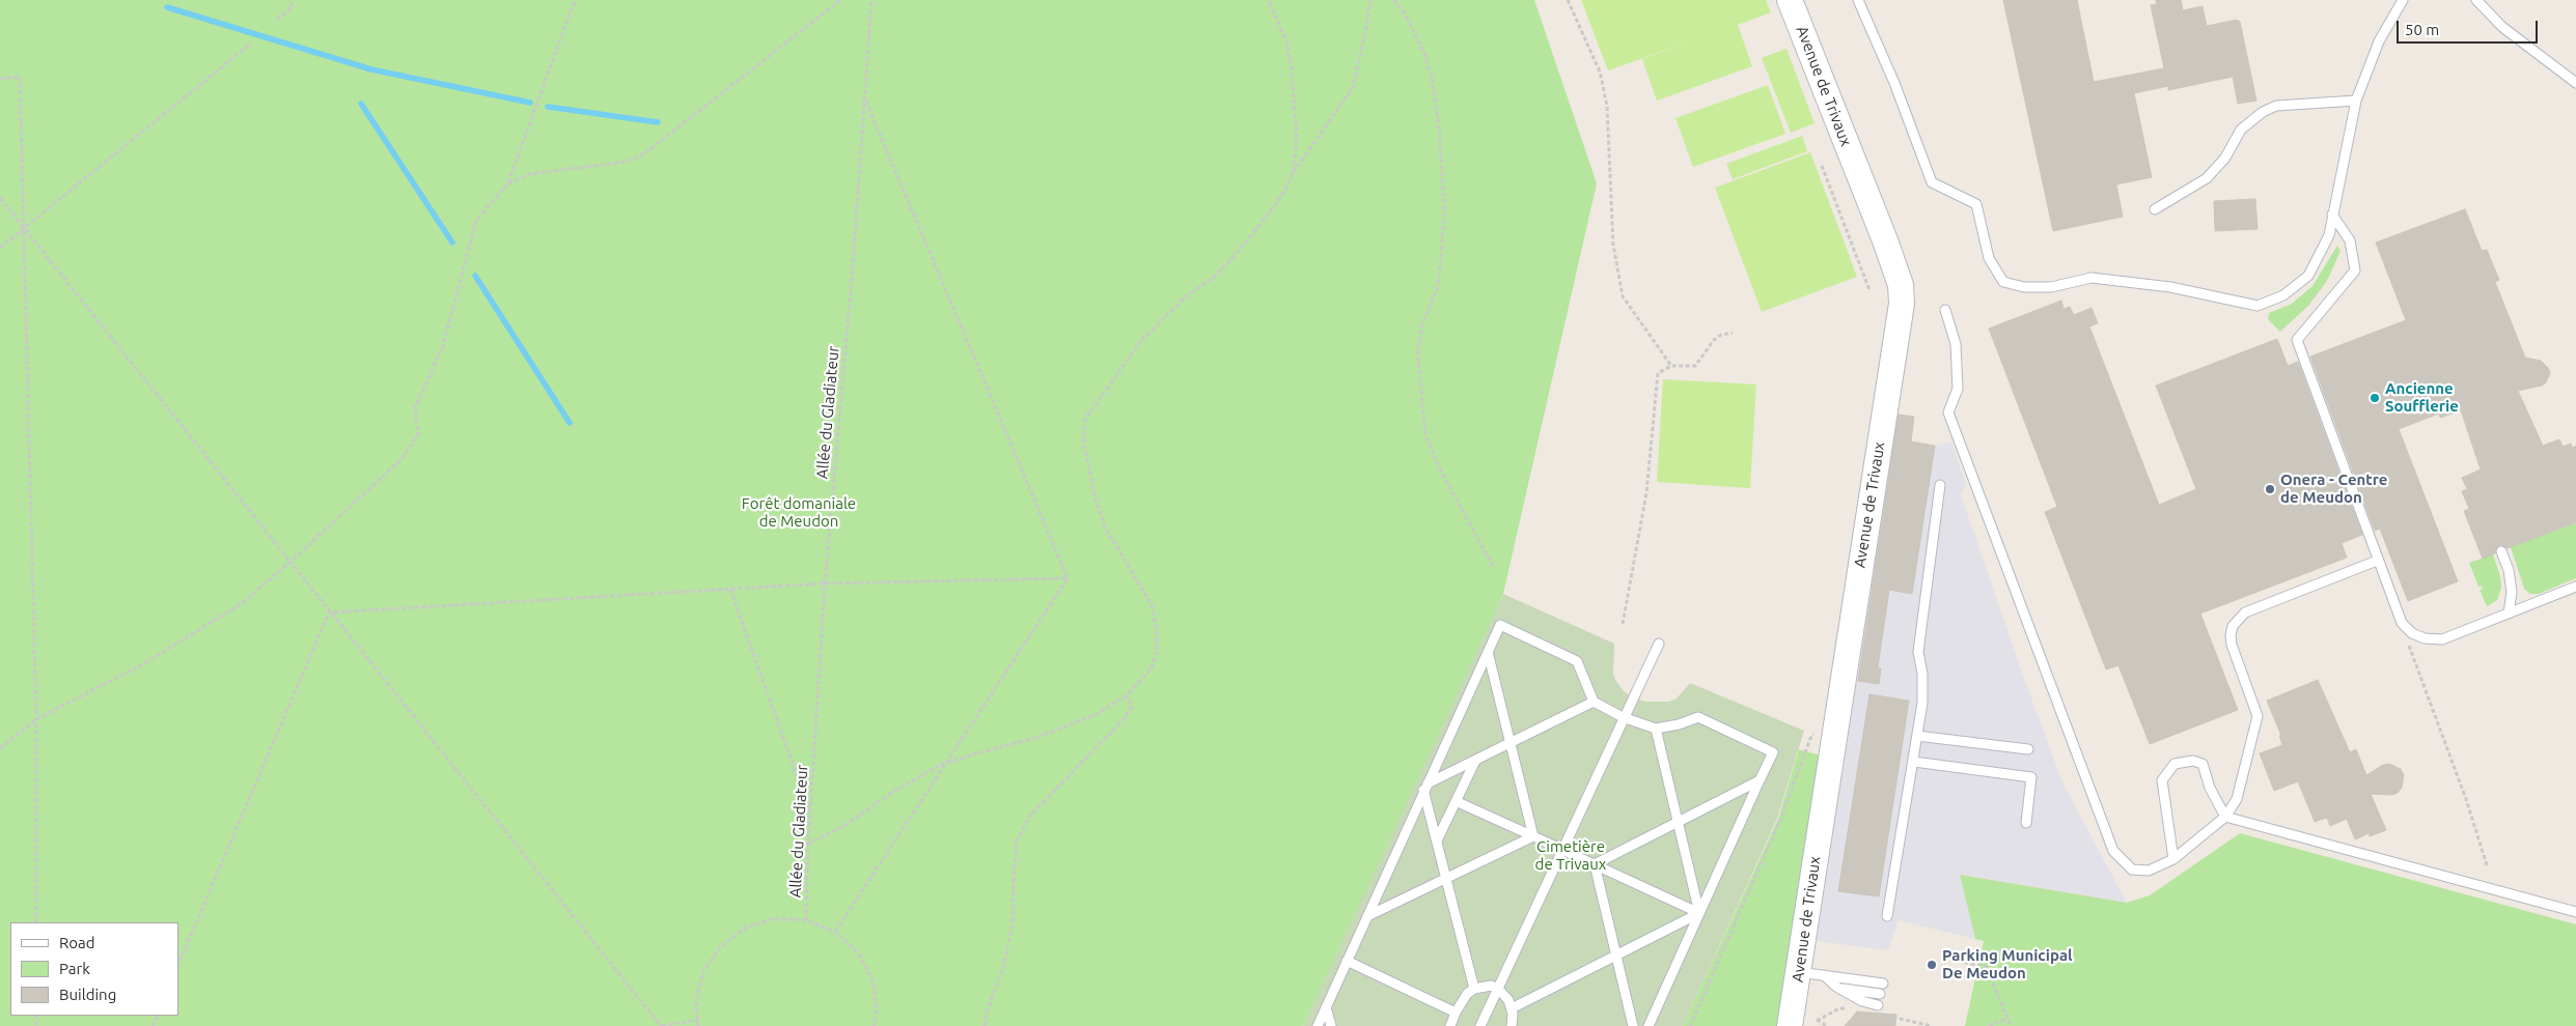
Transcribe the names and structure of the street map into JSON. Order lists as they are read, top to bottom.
{
  "streets": {
    "main road": ["Avenue de Trivaux"],
    "path": ["Allée du Gladiateur"]
  },
  "parks": ["Forêt domaniale de Meudon", "Cimetière de Trivaux"],
  "places": ["Ancienne Soufflerie", "Onera - Centre de Meudon", "Parking Municipal De Meudon"],
  "legend": ["Road", "Park", "Building"],
  "scale_bar": "50 m"
}
